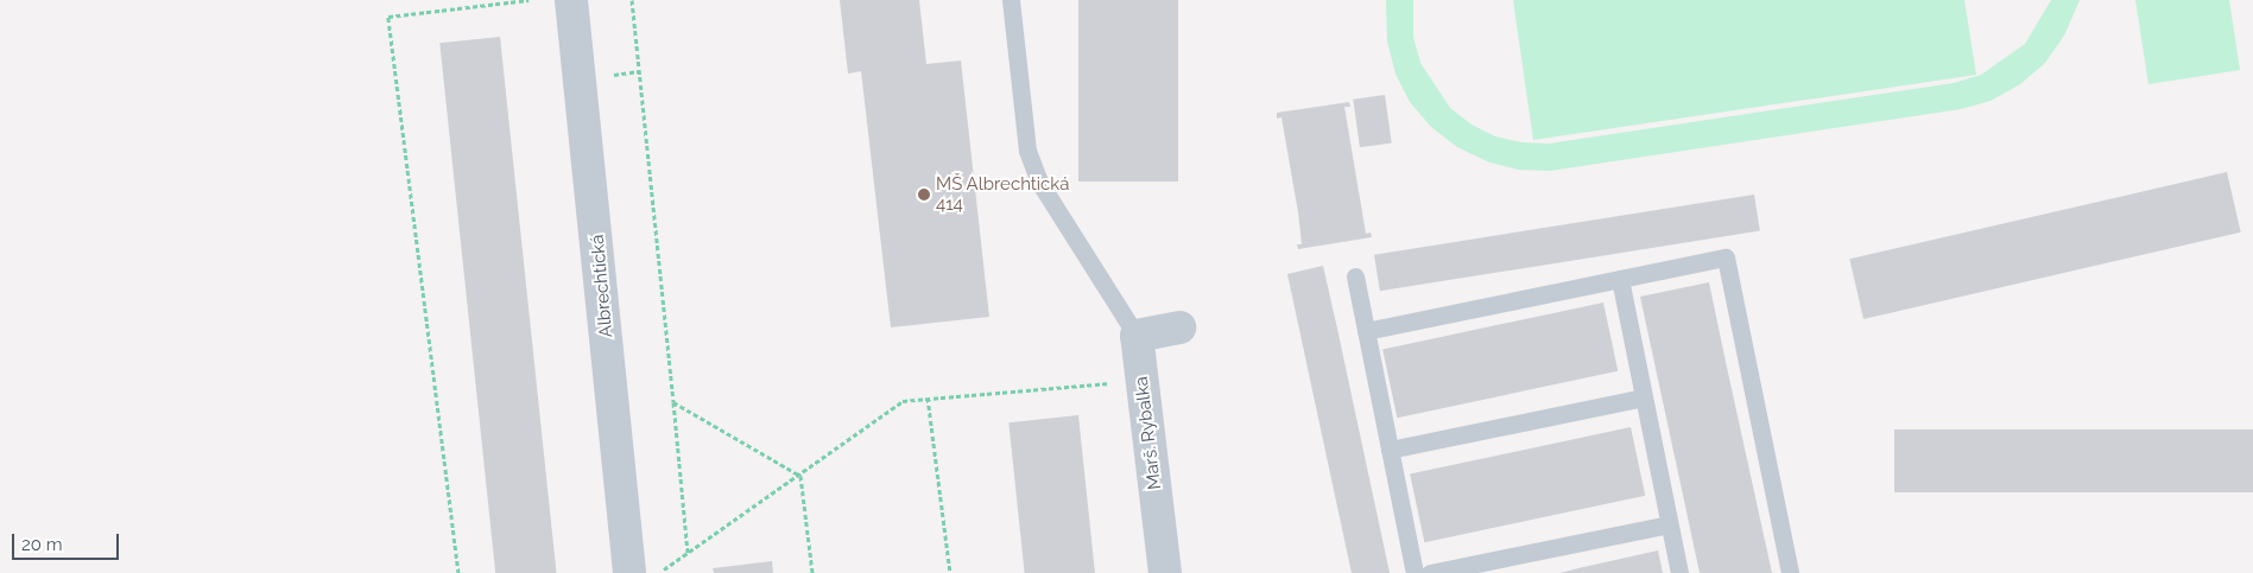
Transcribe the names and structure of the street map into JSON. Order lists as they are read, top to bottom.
{
  "streets": {
    "street": ["Albrechtická", "Marš. Rybalka"]
  },
  "places": ["MŠ Albrechtická 414"],
  "scale_bar": "20 m"
}
